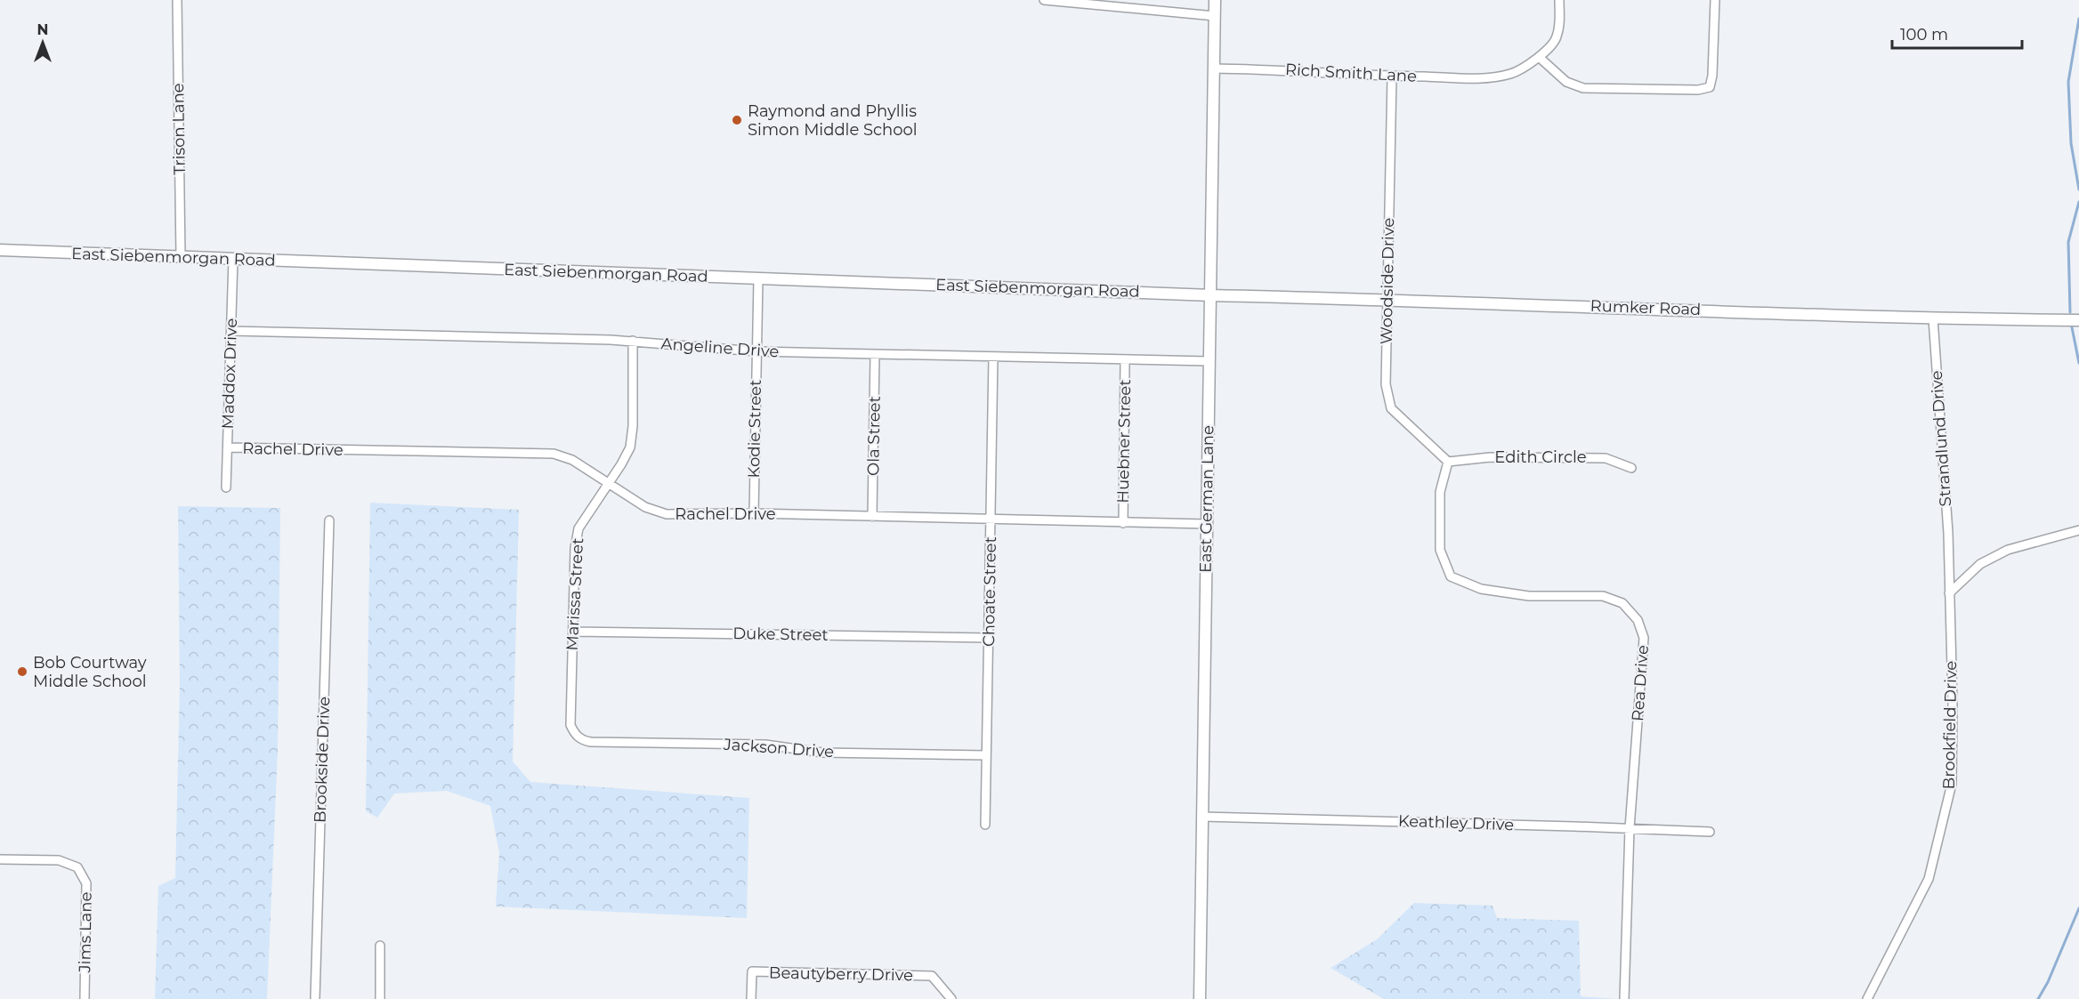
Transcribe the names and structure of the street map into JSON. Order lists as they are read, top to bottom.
{
  "streets": {
    "street": [
      "Rich Smith Lane",
      "Trison Lane",
      "East Siebenmorgan Road",
      "Woodside Drive",
      "Rumker Road",
      "Angeline Drive",
      "Maddox Drive",
      "Kodie Street",
      "Ola Street",
      "Strandlund Drive",
      "Huebner Street",
      "Rachel Drive",
      "Edith Circle",
      "East German Lane",
      "Choate Street",
      "Marissa Street",
      "Duke Street",
      "Rea Drive",
      "Brookfield Drive",
      "Jackson Drive",
      "Brookside Drive",
      "Keathley Drive",
      "Jims Lane",
      "Beautyberry Drive"
    ]
  },
  "crossings": [
    ["Rich Smith Lane", "Woodside Drive"],
    ["Rich Smith Lane", "East German Lane"],
    ["Trison Lane", "East Siebenmorgan Road"],
    ["East Siebenmorgan Road", "Rumker Road"],
    ["East Siebenmorgan Road", "Maddox Drive"],
    ["East Siebenmorgan Road", "Kodie Street"],
    ["East Siebenmorgan Road", "East German Lane"],
    ["Woodside Drive", "Rumker Road"],
    ["Woodside Drive", "Edith Circle"],
    ["Woodside Drive", "Rea Drive"],
    ["Rumker Road", "Strandlund Drive"],
    ["Rumker Road", "East German Lane"],
    ["Angeline Drive", "Maddox Drive"],
    ["Angeline Drive", "Kodie Street"],
    ["Angeline Drive", "Ola Street"],
    ["Angeline Drive", "Huebner Street"],
    ["Angeline Drive", "East German Lane"],
    ["Angeline Drive", "Choate Street"],
    ["Angeline Drive", "Marissa Street"],
    ["Maddox Drive", "Rachel Drive"],
    ["Kodie Street", "Rachel Drive"],
    ["Ola Street", "Rachel Drive"],
    ["Strandlund Drive", "Brookfield Drive"],
    ["Huebner Street", "Rachel Drive"],
    ["Rachel Drive", "East German Lane"],
    ["Rachel Drive", "Choate Street"],
    ["Rachel Drive", "Marissa Street"],
    ["Edith Circle", "Rea Drive"],
    ["East German Lane", "Keathley Drive"],
    ["Choate Street", "Duke Street"],
    ["Choate Street", "Jackson Drive"],
    ["Marissa Street", "Duke Street"],
    ["Marissa Street", "Jackson Drive"],
    ["Rea Drive", "Keathley Drive"]
  ],
  "places": ["Raymond and Phyllis Simon Middle School", "Bob Courtway Middle School"],
  "scale_bar": "100 m",
  "north": "top"
}
